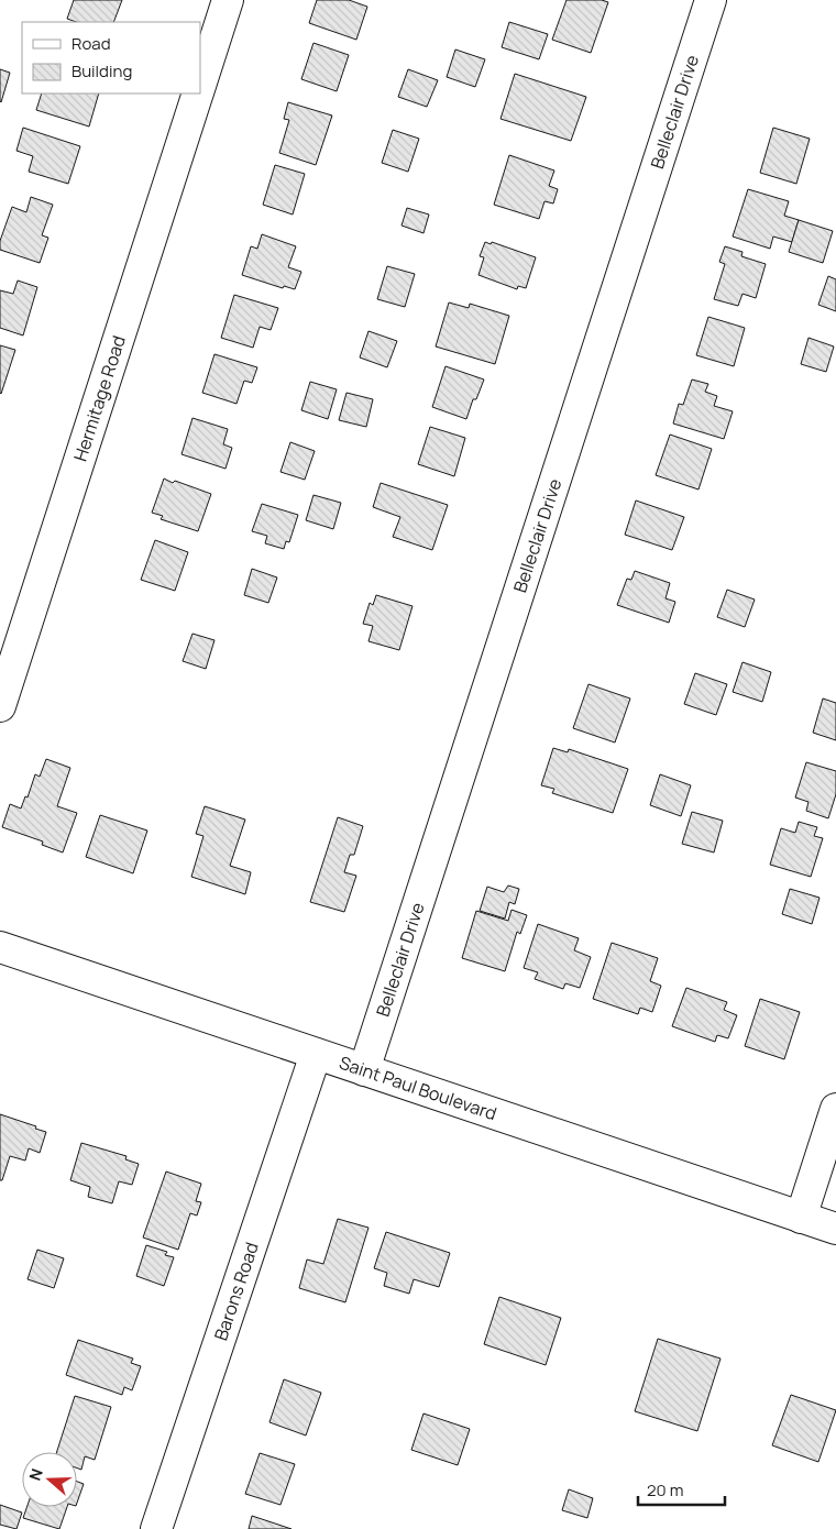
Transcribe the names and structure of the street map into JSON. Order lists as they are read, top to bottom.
{
  "streets": {
    "street": [
      "Belleclair Drive",
      "Hermitage Road",
      "Saint Paul Boulevard",
      "Barons Road"
    ]
  },
  "crossings": [
    ["Belleclair Drive", "Saint Paul Boulevard"],
    ["Saint Paul Boulevard", "Barons Road"]
  ],
  "legend": ["Road", "Building"],
  "scale_bar": "20 m",
  "north": "left"
}
